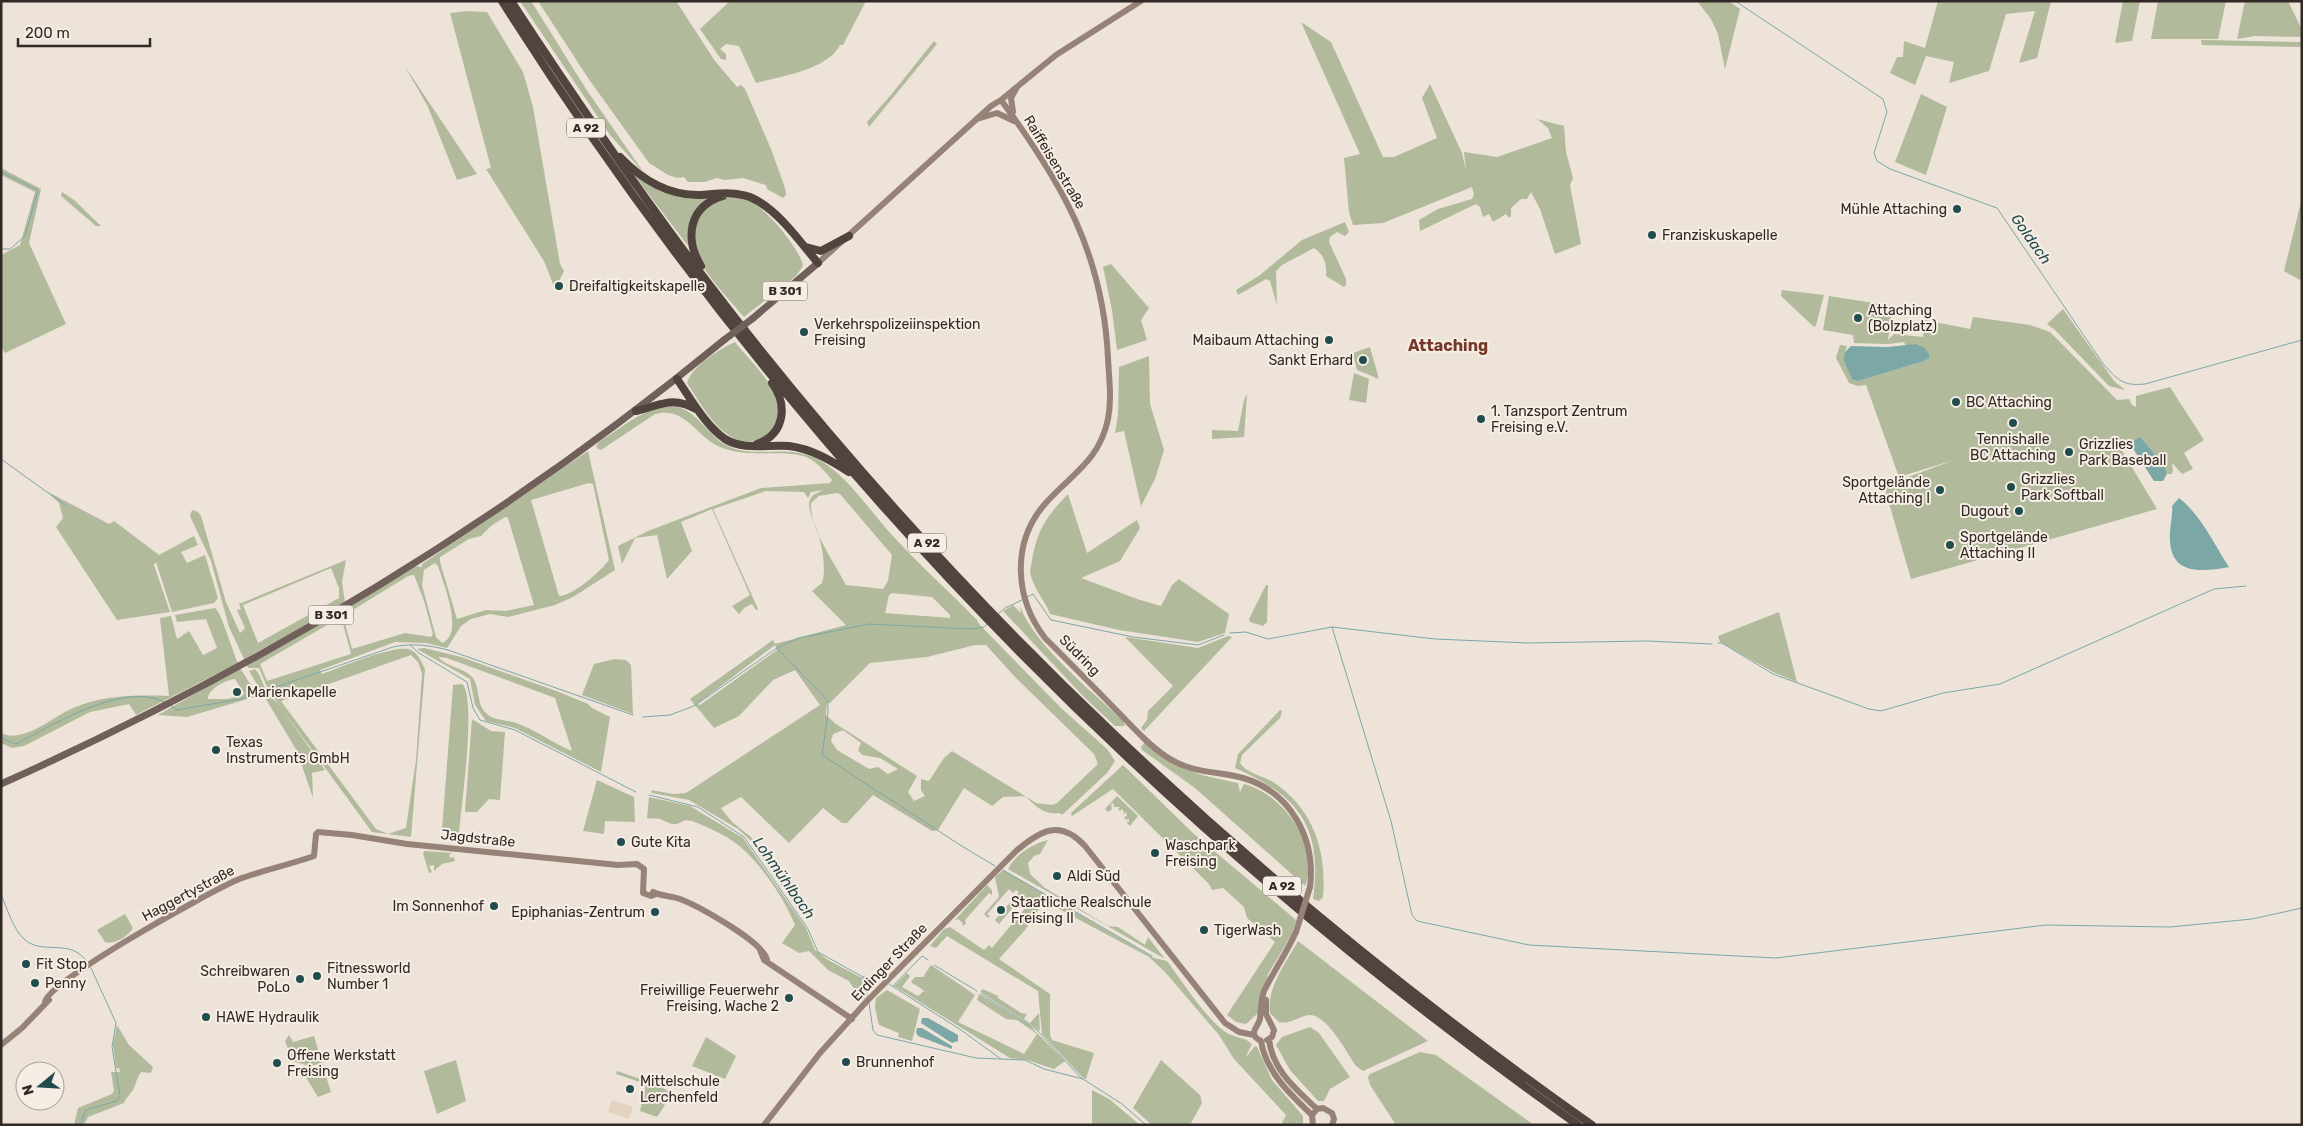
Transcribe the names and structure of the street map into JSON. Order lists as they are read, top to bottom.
{
  "streets": {
    "highway": ["A 92"],
    "main road": [
      "Raiffeisenstraße",
      "B 301",
      "Südring",
      "Jagdstraße",
      "Haggertystraße",
      "Erdinger Straße"
    ]
  },
  "crossings": [
    ["Raiffeisenstraße", "Südring"],
    ["Jagdstraße", "Haggertystraße"],
    ["Jagdstraße", "Erdinger Straße"]
  ],
  "districts": ["Attaching"],
  "water": ["Goldach", "Lohmühlbach"],
  "places": [
    "Mühle Attaching",
    "Franziskuskapelle",
    "Dreifaltigkeitskapelle",
    "Attaching (Bolzplatz)",
    "Verkehrspolizeiinspektion Freising",
    "Maibaum Attaching",
    "Sankt Erhard",
    "BC Attaching",
    "1. Tanzsport Zentrum Freising e.V.",
    "Tennishalle BC Attaching",
    "Grizzlies Park Baseball",
    "Grizzlies Park Softball",
    "Sportgelände Attaching I",
    "Dugout",
    "Sportgelände Attaching II",
    "Marienkapelle",
    "Texas Instruments GmbH",
    "Gute Kita",
    "Waschpark Freising",
    "Aldi Süd",
    "Im Sonnenhof",
    "Staatliche Realschule Freising II",
    "Epiphanias-Zentrum",
    "TigerWash",
    "Fit Stop",
    "Fitnessworld Number 1",
    "Schreibwaren PoLo",
    "Penny",
    "Freiwillige Feuerwehr Freising, Wache 2",
    "HAWE Hydraulik",
    "Brunnenhof",
    "Offene Werkstatt Freising",
    "Mittelschule Lerchenfeld"
  ],
  "scale_bar": "200 m",
  "north": "left"
}
